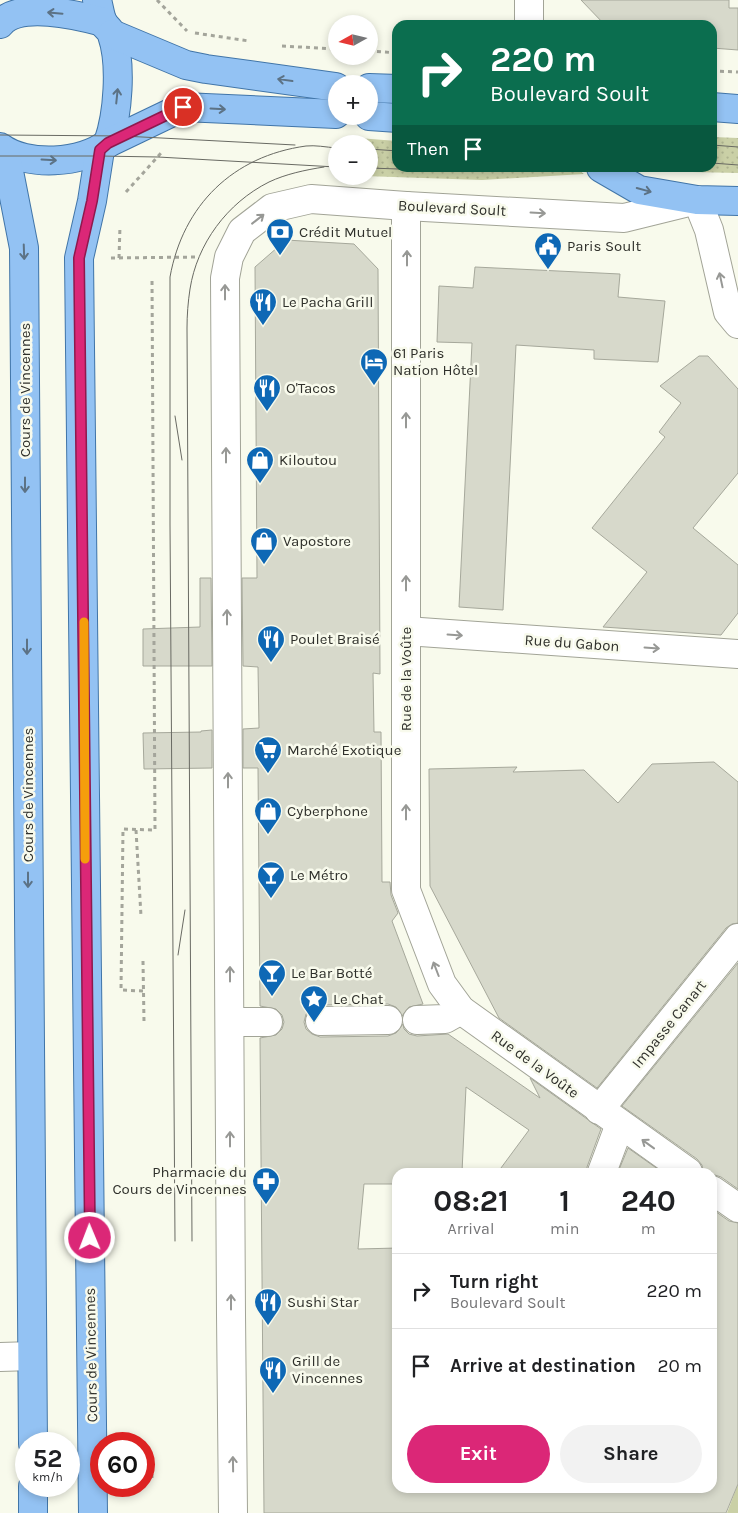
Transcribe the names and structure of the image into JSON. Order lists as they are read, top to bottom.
{
  "streets": {
    "main road": ["Boulevard Soult", "Cours de Vincennes"],
    "street": ["Rue du Gabon", "Rue de la Voûte", "Impasse Canart"]
  },
  "crossings": [
    ["Boulevard Soult", "Rue de la Voûte"],
    ["Rue du Gabon", "Rue de la Voûte"],
    ["Rue de la Voûte", "Impasse Canart"]
  ],
  "one_way": ["Rue du Gabon"],
  "places": {
    "bank": ["Crédit Mutuel"],
    "public building": ["Paris Soult"],
    "restaurant": [
      "Le Pacha Grill",
      "O'Tacos",
      "Poulet Braisé",
      "Sushi Star",
      "Grill de Vincennes"
    ],
    "hotel": ["61 Paris Nation Hôtel"],
    "shop": ["Kiloutou", "Vapostore", "Cyberphone"],
    "supermarket": ["Marché Exotique"],
    "bar": ["Le Métro", "Le Bar Botté"],
    "place": ["Le Chat"],
    "pharmacy": ["Pharmacie du Cours de Vincennes"]
  },
  "north": "left",
  "page": {
    "map_buttons": ["+", "−"],
    "turn": ["220 m", "Boulevard Soult"],
    "then": "Then",
    "eta": [
      "08:21",
      "Arrival",
      "1",
      "min",
      "240",
      "m"
    ],
    "list": [
      {
        "name": "Turn right",
        "note": "Boulevard Soult",
        "value": "220 m"
      },
      {
        "name": "Arrive at destination",
        "value": "20 m"
      }
    ],
    "buttons": ["Exit", "Share"],
    "speed": "52 km/h",
    "limit": "60"
  }
}
